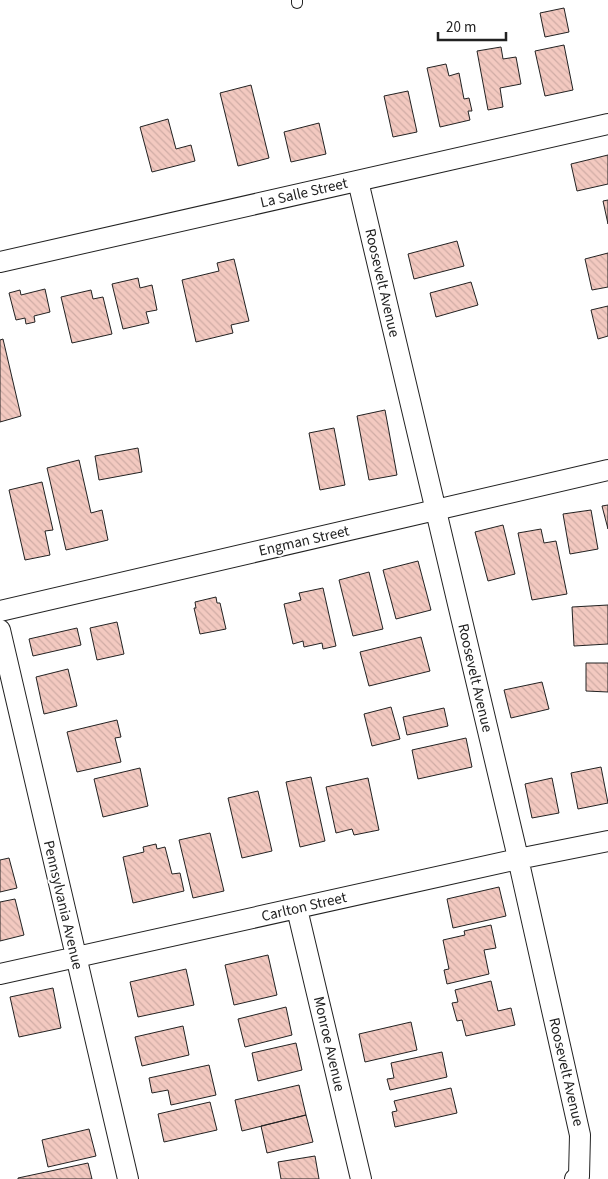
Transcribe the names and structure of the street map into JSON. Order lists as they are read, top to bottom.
{
  "streets": {
    "street": [
      "La Salle Street",
      "Roosevelt Avenue",
      "Engman Street",
      "Pennsylvania Avenue",
      "Carlton Street",
      "Monroe Avenue"
    ]
  },
  "crossings": [
    ["La Salle Street", "Roosevelt Avenue"],
    ["Roosevelt Avenue", "Engman Street"],
    ["Roosevelt Avenue", "Carlton Street"],
    ["Pennsylvania Avenue", "Carlton Street"],
    ["Carlton Street", "Monroe Avenue"]
  ],
  "scale_bar": "20 m"
}
